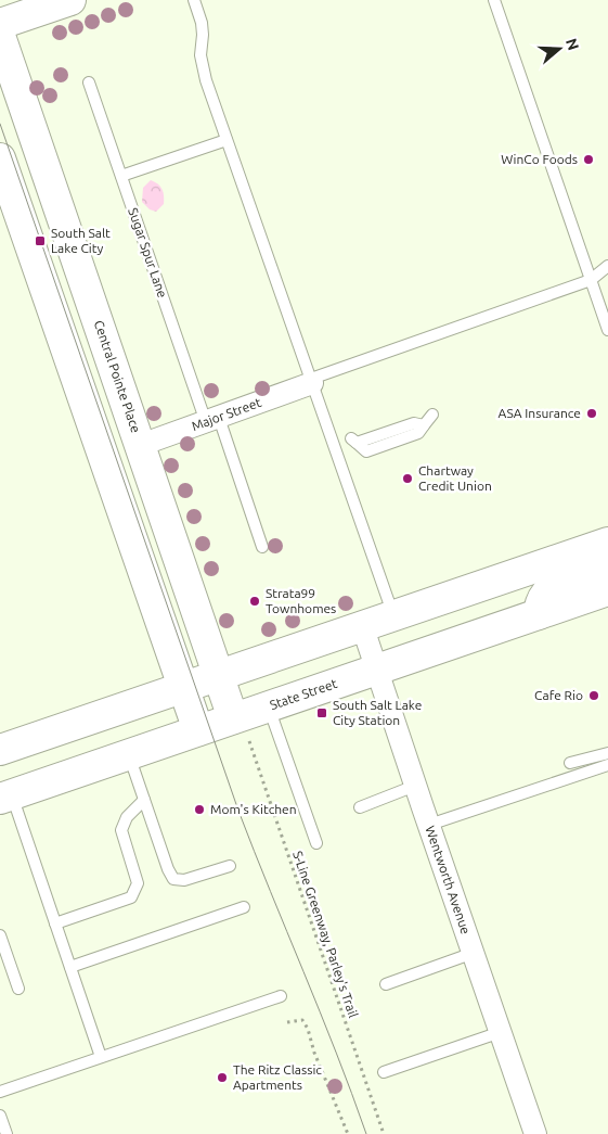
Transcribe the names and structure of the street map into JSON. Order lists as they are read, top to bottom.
{
  "streets": {
    "street": [
      "Central Pointe Place",
      "Major Street",
      "State Street",
      "Wentworth Avenue"
    ],
    "lane": ["Sugar Spur Lane"],
    "path": ["S-Line Greenway, Parley's Trail"]
  },
  "crossings": [
    ["Sugar Spur Lane", "Major Street"],
    ["Central Pointe Place", "Major Street"],
    ["Central Pointe Place", "State Street"],
    ["Central Pointe Place", "S-Line Greenway, Parley's Trail"],
    ["State Street", "Wentworth Avenue"],
    ["State Street", "S-Line Greenway, Parley's Trail"]
  ],
  "places": {
    "other": [
      "WinCo Foods",
      "ASA Insurance",
      "Chartway Credit Union",
      "Strata99 Townhomes",
      "Cafe Rio",
      "Mom's Kitchen",
      "The Ritz Classic Apartments"
    ],
    "transit": ["South Salt Lake City", "South Salt Lake City Station"]
  },
  "north": "right"
}
